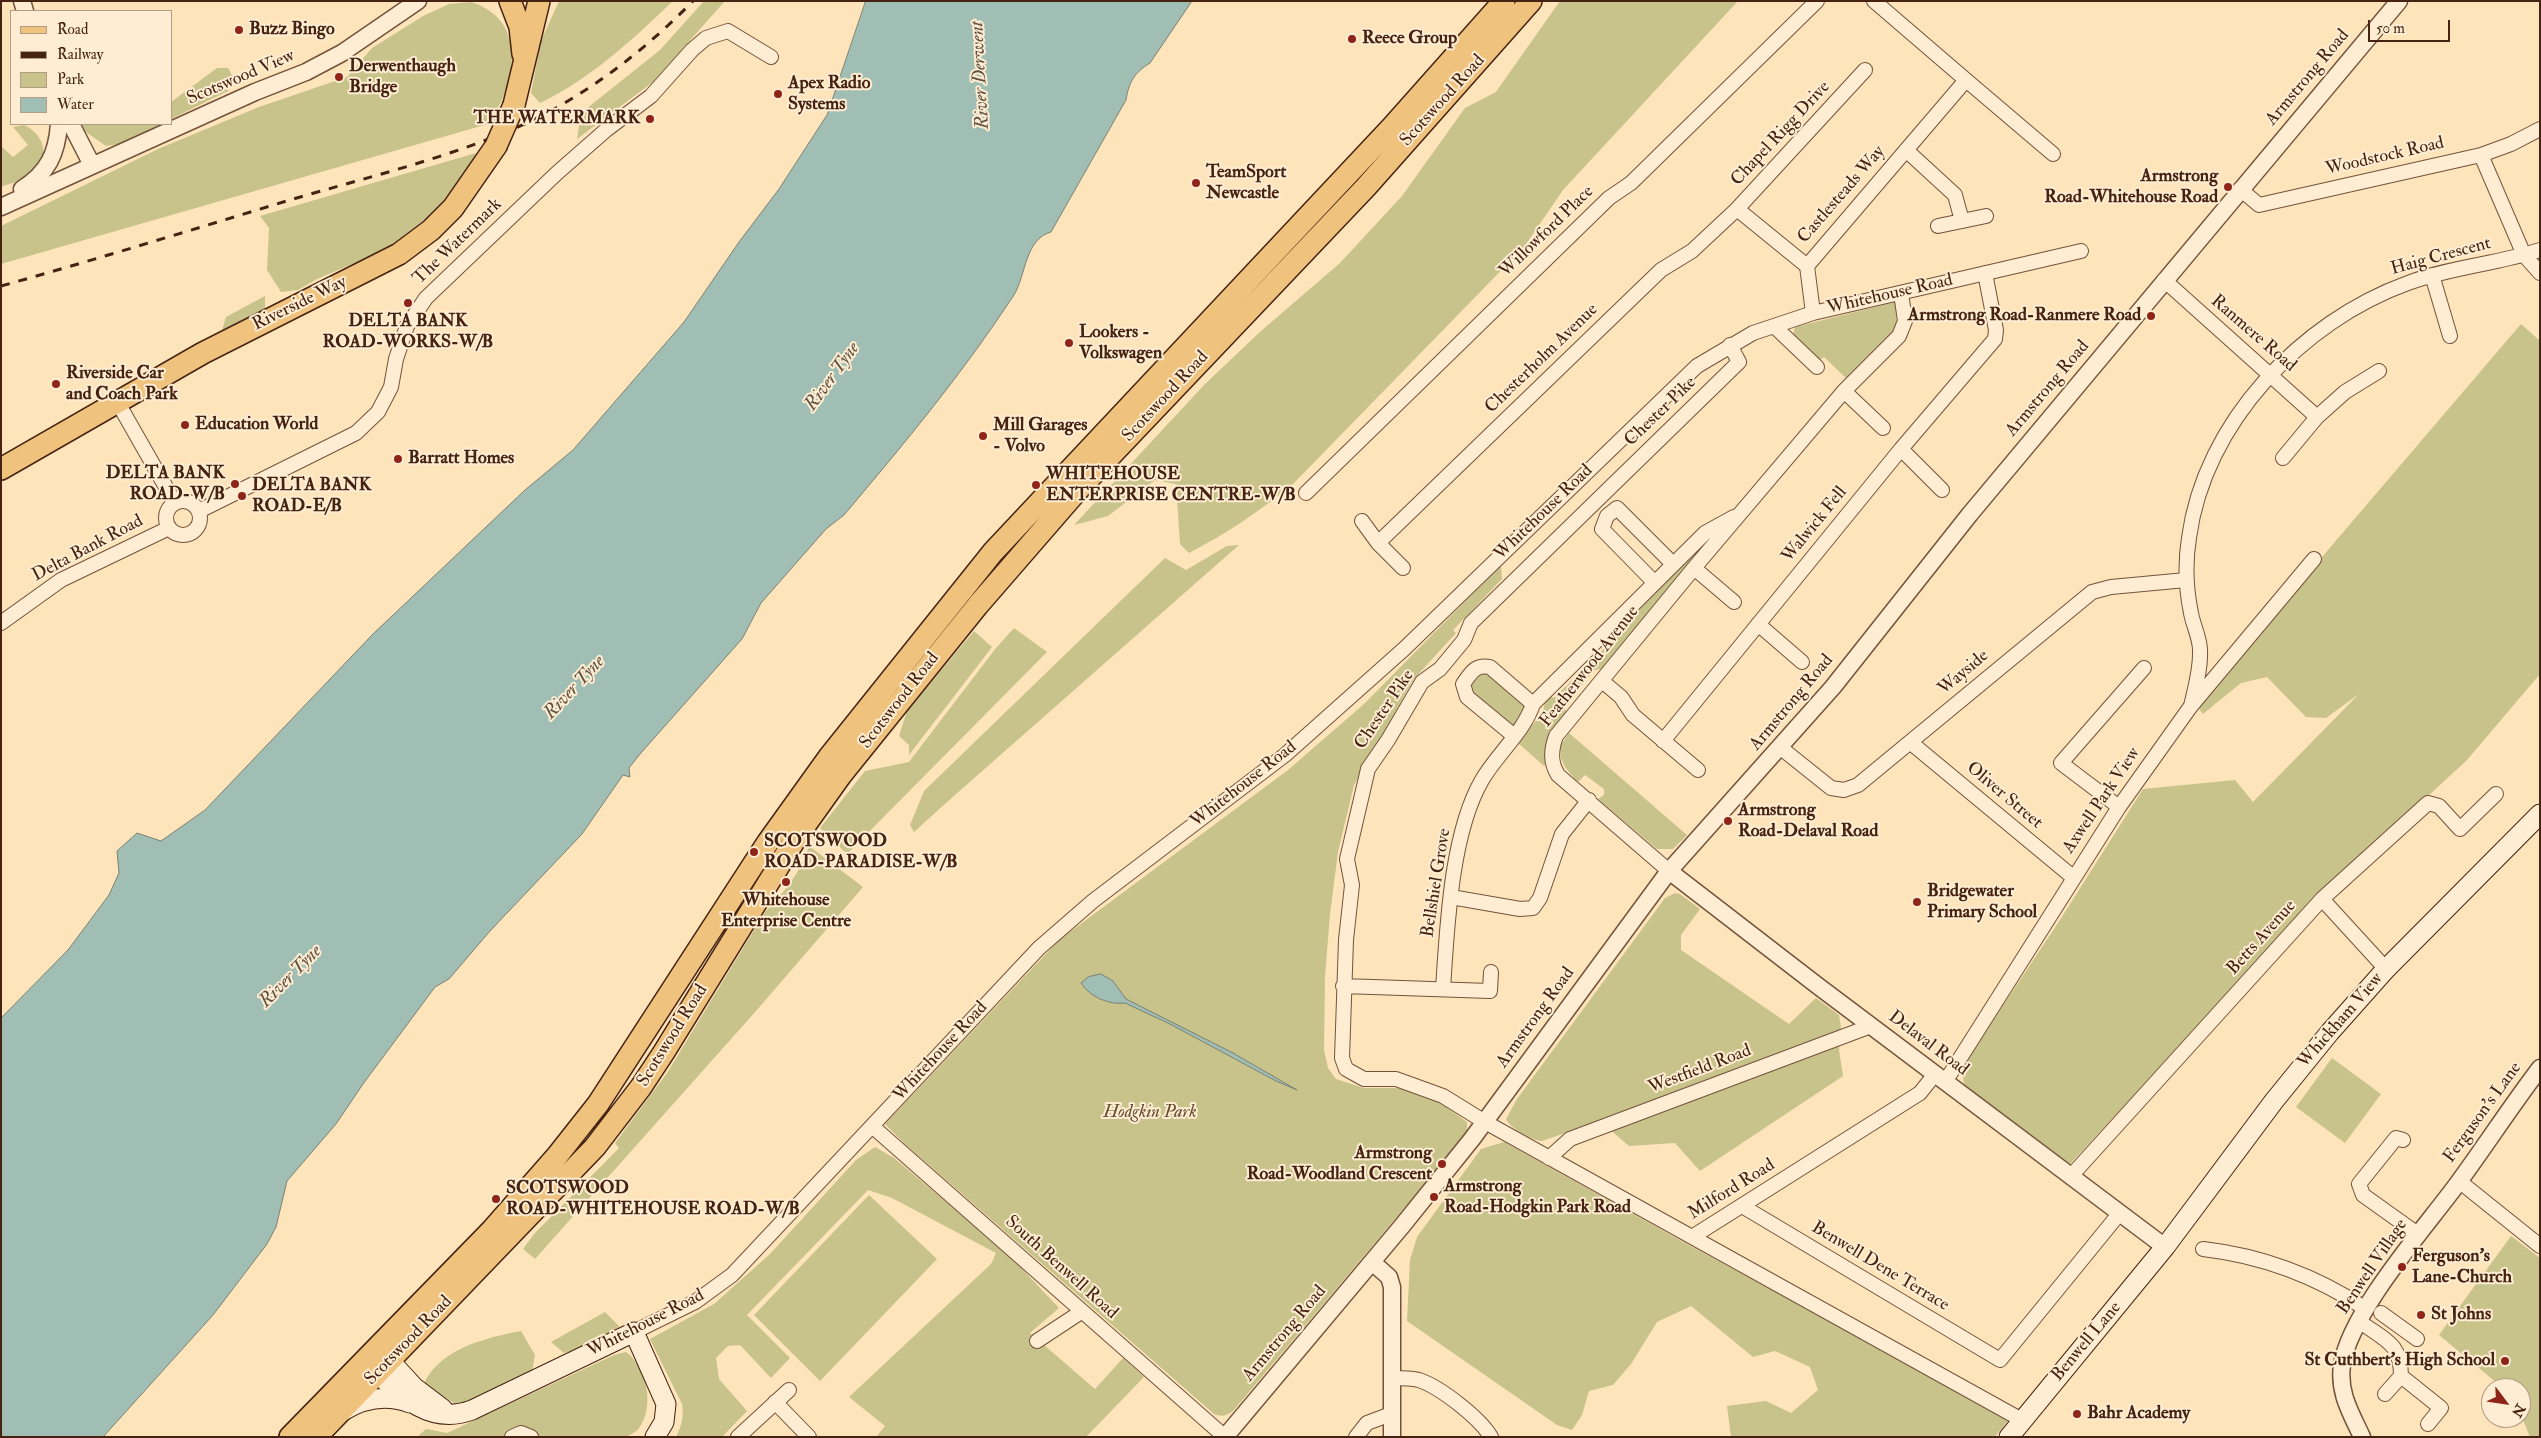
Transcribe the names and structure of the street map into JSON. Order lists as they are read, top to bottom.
{
  "streets": {
    "main road": [
      "Scotswood Road",
      "Whitehouse Road",
      "Riverside Way",
      "Whickham View",
      "Benwell Lane"
    ],
    "street": [
      "Scotswood View",
      "Armstrong Road",
      "Chapel Rigg Drive",
      "Woodstock Road",
      "Castlesteads Way",
      "Willowford Place",
      "The Watermark",
      "Haig Crescent",
      "Ranmere Road",
      "Chesterholm Avenue",
      "Chester Pike",
      "Walwick Fell",
      "Delta Bank Road",
      "Featherwood Avenue",
      "Wayside",
      "Oliver Street",
      "Axwell Park View",
      "Bellshiel Grove",
      "Betts Avenue",
      "Delaval Road",
      "Westfield Road",
      "Ferguson's Lane",
      "Milford Road",
      "Benwell Dene Terrace",
      "Benwell Village",
      "South Benwell Road"
    ]
  },
  "crossings": [
    ["Armstrong Road", "Woodstock Road"],
    ["Armstrong Road", "Ranmere Road"],
    ["Armstrong Road", "Chester Pike"],
    ["Armstrong Road", "Featherwood Avenue"],
    ["Armstrong Road", "Wayside"],
    ["Armstrong Road", "Delaval Road"],
    ["Armstrong Road", "Milford Road"],
    ["Armstrong Road", "South Benwell Road"],
    ["Scotswood Road", "Whitehouse Road"],
    ["Chapel Rigg Drive", "Castlesteads Way"],
    ["Chapel Rigg Drive", "Chesterholm Avenue"],
    ["The Watermark", "Delta Bank Road"],
    ["Haig Crescent", "Ranmere Road"],
    ["Haig Crescent", "Wayside"],
    ["Haig Crescent", "Axwell Park View"],
    ["Whitehouse Road", "Chester Pike"],
    ["Whitehouse Road", "Walwick Fell"],
    ["Whitehouse Road", "Featherwood Avenue"],
    ["Whitehouse Road", "South Benwell Road"],
    ["Chester Pike", "Milford Road"],
    ["Featherwood Avenue", "Bellshiel Grove"],
    ["Featherwood Avenue", "Delaval Road"],
    ["Wayside", "Oliver Street"],
    ["Oliver Street", "Axwell Park View"],
    ["Axwell Park View", "Delaval Road"],
    ["Axwell Park View", "Milford Road"],
    ["Betts Avenue", "Delaval Road"],
    ["Whickham View", "Delaval Road"],
    ["Whickham View", "Benwell Lane"],
    ["Delaval Road", "Westfield Road"],
    ["Delaval Road", "Milford Road"],
    ["Delaval Road", "Benwell Dene Terrace"],
    ["Delaval Road", "Benwell Lane"],
    ["Westfield Road", "Milford Road"],
    ["Ferguson's Lane", "Benwell Village"],
    ["Milford Road", "Benwell Dene Terrace"]
  ],
  "water": ["River Derwent", "River Tyne"],
  "parks": ["Hodgkin Park"],
  "places": [
    "Buzz Bingo",
    "Reece Group",
    "Derwenthaugh Bridge",
    "Apex Radio Systems",
    "THE WATERMARK",
    "TeamSport Newcastle",
    "Armstrong Road-Whitehouse Road",
    "DELTA BANK ROAD-WORKS-W/B",
    "Armstrong Road-Ranmere Road",
    "Lookers - Volkswagen",
    "Riverside Car and Coach Park",
    "Education World",
    "Mill Garages - Volvo",
    "Barratt Homes",
    "DELTA BANK ROAD-W/B",
    "WHITEHOUSE ENTERPRISE CENTRE-W/B",
    "DELTA BANK ROAD-E/B",
    "Armstrong Road-Delaval Road",
    "SCOTSWOOD ROAD-PARADISE-W/B",
    "Whitehouse Enterprise Centre",
    "Bridgewater Primary School",
    "Armstrong Road-Woodland Crescent",
    "Armstrong Road-Hodgkin Park Road",
    "SCOTSWOOD ROAD-WHITEHOUSE ROAD-W/B",
    "Ferguson's Lane-Church",
    "St Johns",
    "St Cuthbert's High School",
    "Bahr Academy"
  ],
  "legend": [
    "Road",
    "Railway",
    "Park",
    "Water"
  ],
  "scale_bar": "50 m",
  "north": "bottom right"
}
